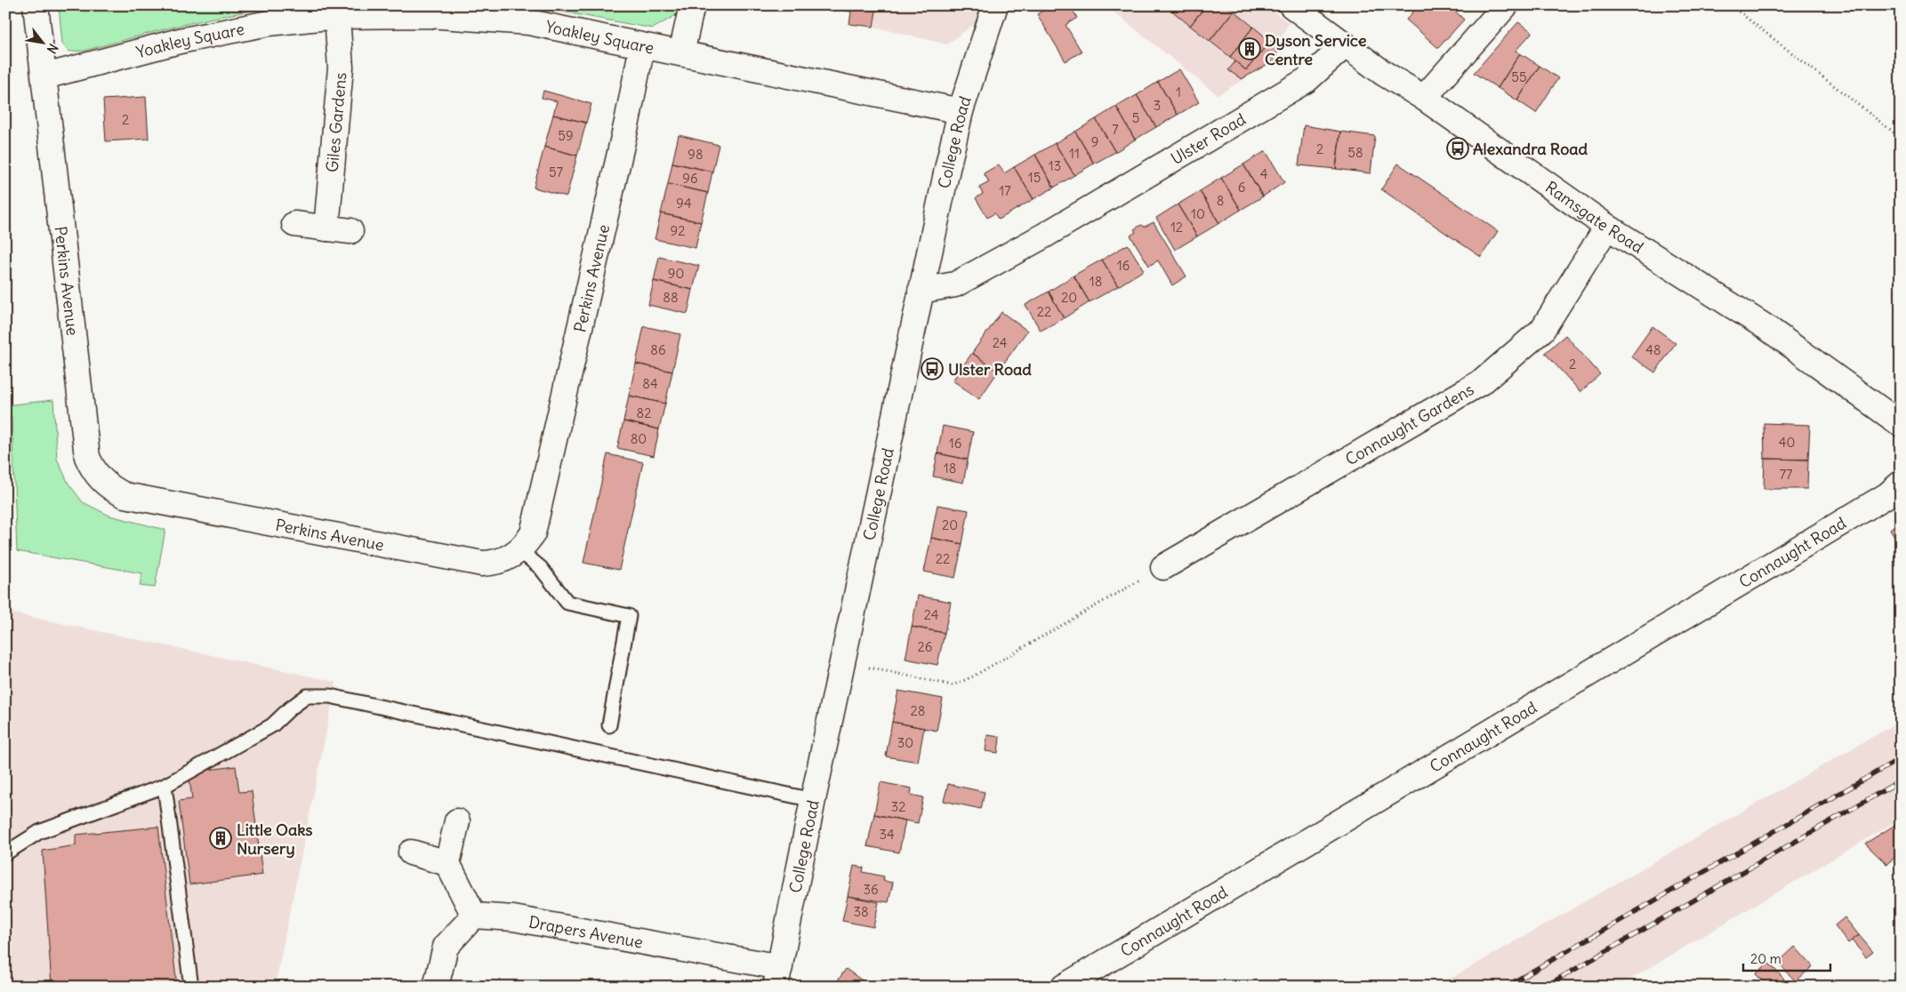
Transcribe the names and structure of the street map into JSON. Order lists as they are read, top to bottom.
{
  "streets": {
    "street": [
      "Yoakley Square",
      "Giles Gardens",
      "Ulster Road",
      "College Road",
      "Ramsgate Road",
      "Perkins Avenue",
      "Connaught Gardens",
      "Connaught Road",
      "Drapers Avenue"
    ]
  },
  "crossings": [
    ["Yoakley Square", "Giles Gardens"],
    ["Yoakley Square", "College Road"],
    ["Yoakley Square", "Perkins Avenue"],
    ["Ulster Road", "College Road"],
    ["Ulster Road", "Ramsgate Road"],
    ["College Road", "Drapers Avenue"],
    ["Ramsgate Road", "Connaught Gardens"]
  ],
  "places": {
    "building": ["Dyson Service Centre", "Little Oaks Nursery"],
    "bus stop": ["Alexandra Road", "Ulster Road"]
  },
  "house_numbers": [
    "55",
    "1",
    "3",
    "5",
    "2",
    "7",
    "59",
    "9",
    "2",
    "58",
    "11",
    "98",
    "13",
    "57",
    "4",
    "15",
    "96",
    "6",
    "17",
    "8",
    "94",
    "10",
    "12",
    "92",
    "16",
    "90",
    "18",
    "88",
    "20",
    "22",
    "24",
    "86",
    "48",
    "2",
    "84",
    "82",
    "80",
    "40",
    "16",
    "18",
    "77",
    "20",
    "22",
    "24",
    "26",
    "28",
    "30",
    "32",
    "34",
    "36",
    "38"
  ],
  "scale_bar": "20 m",
  "north": "bottom right"
}
